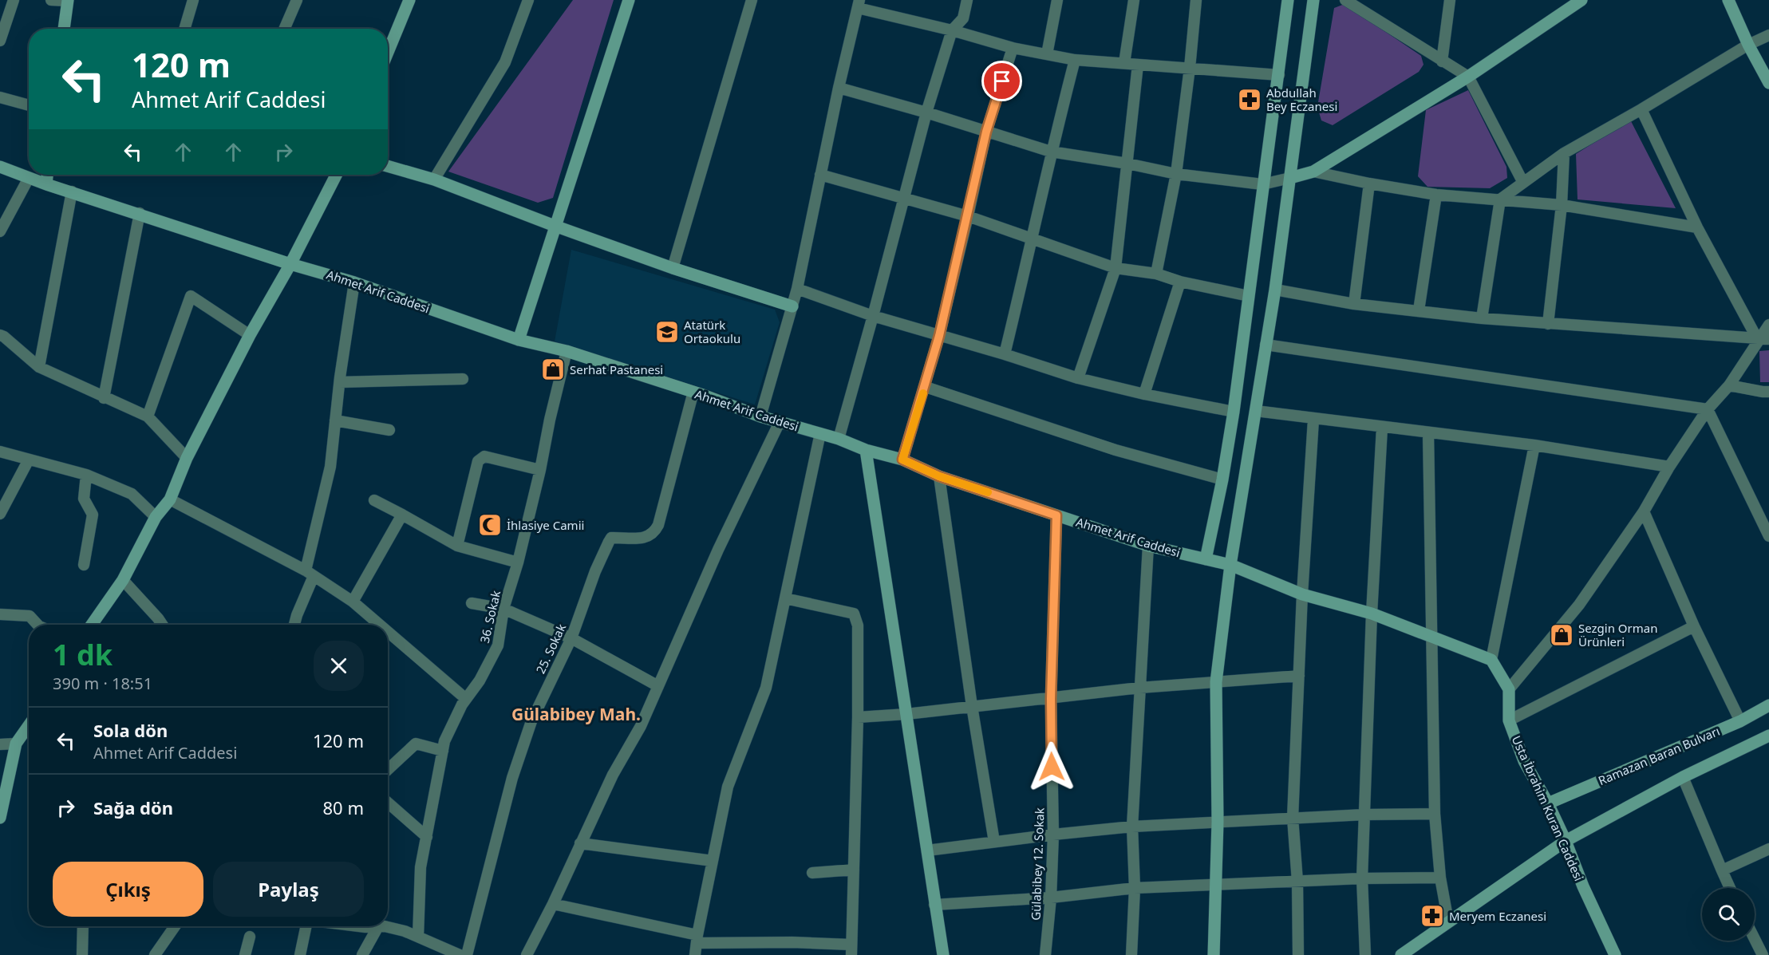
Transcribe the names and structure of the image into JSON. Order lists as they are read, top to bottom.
{
  "streets": {
    "street": [
      "Ahmet Arif Caddesi",
      "36. Sokak",
      "25. Sokak",
      "Ramazan Baran Bulvarı",
      "Usta İbrahim Kuran Caddesi",
      "Gülabibey 12. Sokak"
    ]
  },
  "crossings": [
    ["Ahmet Arif Caddesi", "36. Sokak"],
    ["Ahmet Arif Caddesi", "25. Sokak"],
    ["Ahmet Arif Caddesi", "Gülabibey 12. Sokak"],
    ["Ramazan Baran Bulvarı", "Usta İbrahim Kuran Caddesi"]
  ],
  "districts": ["Gülabibey Mah."],
  "places": {
    "pharmacy": ["Abdullah Bey Eczanesi", "Meryem Eczanesi"],
    "school or university": ["Atatürk Ortaokulu"],
    "shop": ["Serhat Pastanesi", "Sezgin Orman Ürünleri"],
    "mosque": ["İhlasiye Camii"]
  },
  "page": {
    "turn": ["120 m", "Ahmet Arif Caddesi"],
    "heading": ["1 dk", "390 m · 18:51"],
    "list": [
      {
        "name": "Sola dön",
        "note": "Ahmet Arif Caddesi",
        "value": "120 m"
      },
      {
        "name": "Sağa dön",
        "value": "80 m"
      }
    ],
    "buttons": ["Çıkış", "Paylaş"]
  }
}
